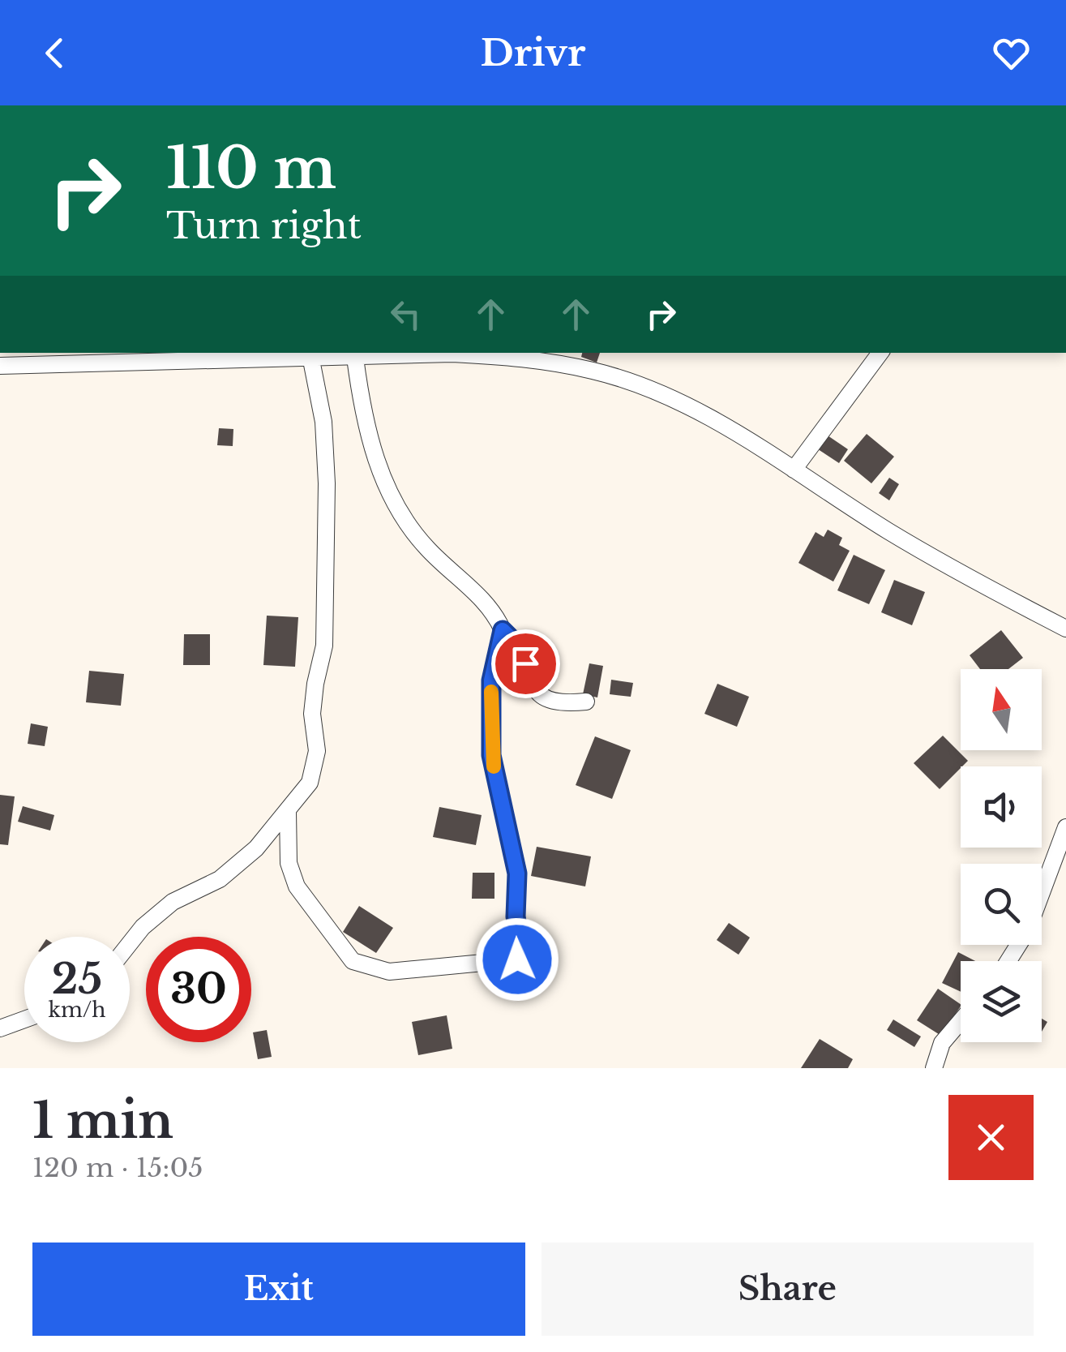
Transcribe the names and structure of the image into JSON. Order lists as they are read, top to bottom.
{
  "north": "top",
  "page": {
    "header": "Drivr",
    "turn": ["110 m", "Turn right"],
    "speed": "25 km/h",
    "limit": "30",
    "heading": ["1 min", "120 m · 15:05"],
    "buttons": ["Exit", "Share"]
  }
}
